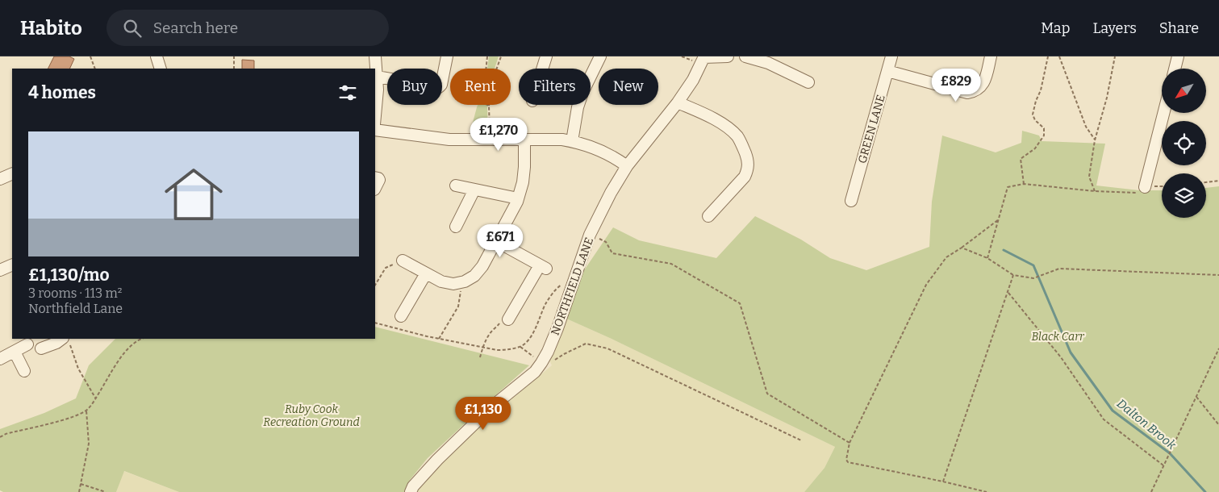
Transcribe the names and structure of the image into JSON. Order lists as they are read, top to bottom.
{
  "streets": {
    "street": ["GREEN LANE", "NORTHFIELD LANE"]
  },
  "water": ["Dalton Brook"],
  "parks": ["Black Carr", "Ruby Cook Recreation Ground"],
  "north": "bottom left",
  "page": {
    "header": "Habito",
    "search": "Search here",
    "nav": ["Map", "Layers", "Share"],
    "price": [
      "£829",
      "£1,270",
      "£671",
      "£1,130"
    ],
    "chip": [
      "Buy",
      "Rent",
      "Filters",
      "New"
    ],
    "heading": "4 homes",
    "list": [
      {
        "name": "£1,130/mo",
        "note": "3 rooms · 113 m² · Northfield Lane"
      }
    ]
  }
}
